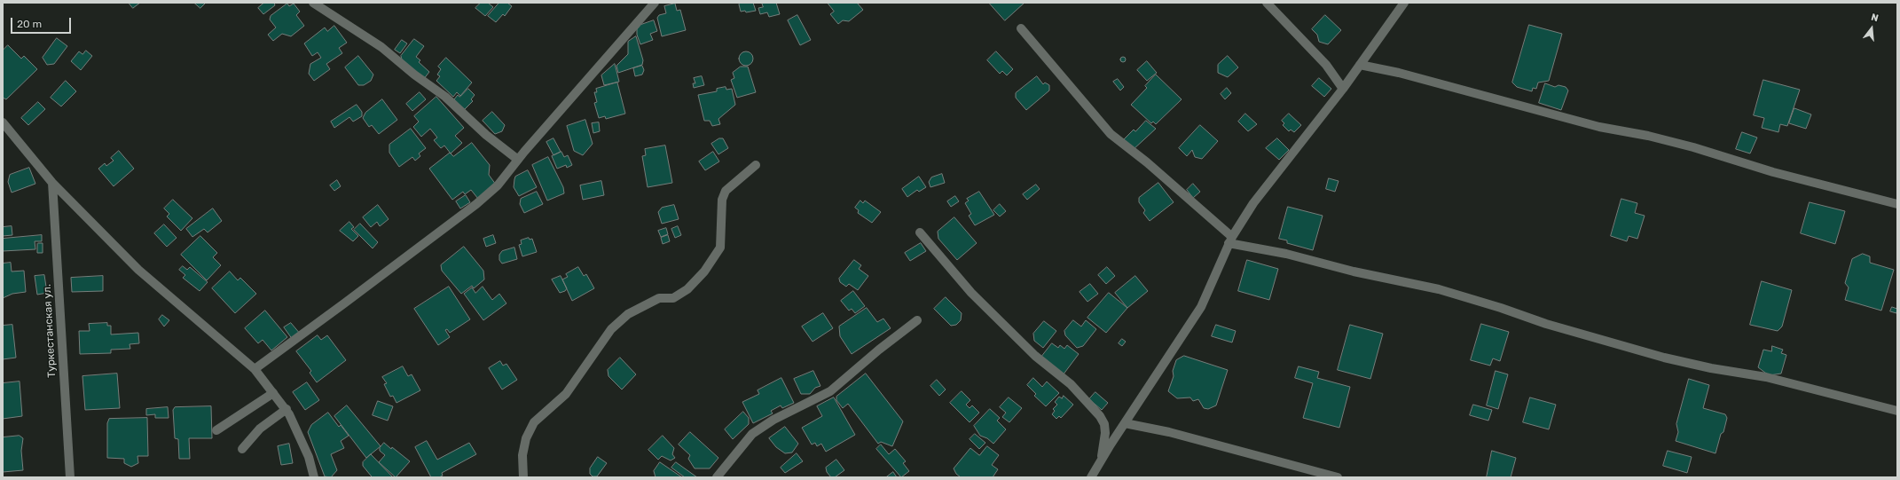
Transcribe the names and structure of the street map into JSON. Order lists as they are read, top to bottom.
{
  "streets": {
    "street": ["Туркестанская ул."]
  },
  "scale_bar": "20 m",
  "north": "top"
}
